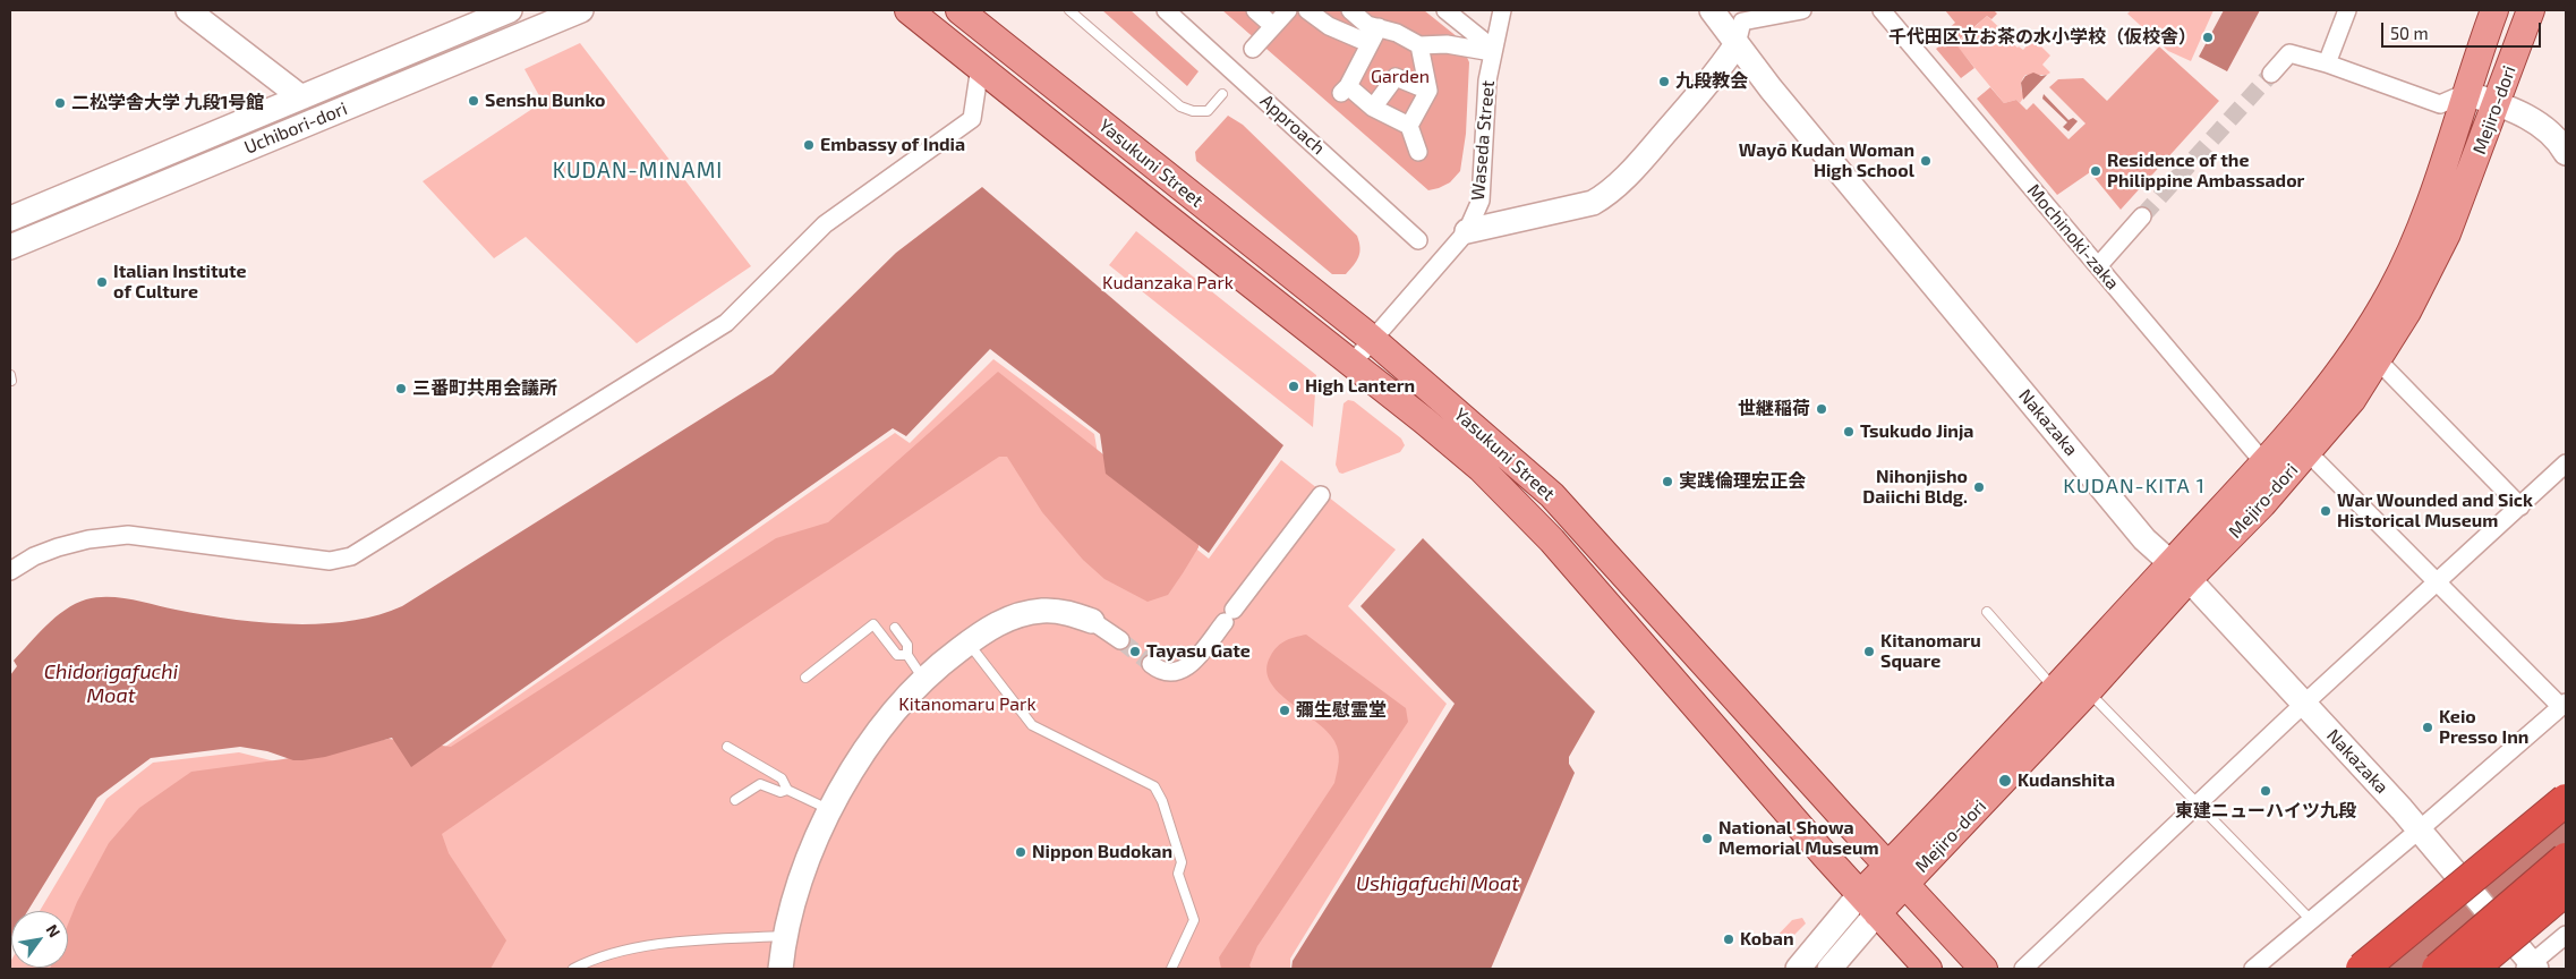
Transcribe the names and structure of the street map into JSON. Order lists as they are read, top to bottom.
{
  "streets": {
    "main road": ["Mejiro-dori", "Yasukuni Street"],
    "street": [
      "Approach",
      "Uchibori-dori",
      "Waseda Street",
      "Mochinoki-zaka",
      "Nakazaka"
    ]
  },
  "crossings": [
    ["Mejiro-dori", "Yasukuni Street"],
    ["Mejiro-dori", "Mochinoki-zaka"],
    ["Mejiro-dori", "Nakazaka"],
    ["Waseda Street", "Yasukuni Street"]
  ],
  "districts": ["KUDAN-MINAMI", "KUDAN-KITA 1"],
  "water": ["Chidorigafuchi Moat", "Ushigafuchi Moat"],
  "parks": ["Garden", "Kudanzaka Park", "Kitanomaru Park"],
  "places": [
    "千代田区立お茶の水小学校（仮校舎）",
    "九段教会",
    "Senshu Bunko",
    "二松学舎大学 九段1号館",
    "Embassy of India",
    "Wayō Kudan Woman High School",
    "Residence of the Philippine Ambassador",
    "Italian Institute of Culture",
    "High Lantern",
    "三番町共用会議所",
    "世継稲荷",
    "Tsukudo Jinja",
    "実践倫理宏正会",
    "Nihonjisho Daiichi Bldg.",
    "War Wounded and Sick Historical Museum",
    "Tayasu Gate",
    "Kitanomaru Square",
    "彌生慰霊堂",
    "Keio Presso Inn",
    "Kudanshita",
    "東建ニューハイツ九段",
    "National Showa Memorial Museum",
    "Nippon Budokan",
    "Koban"
  ],
  "scale_bar": "50 m",
  "north": "top right"
}
